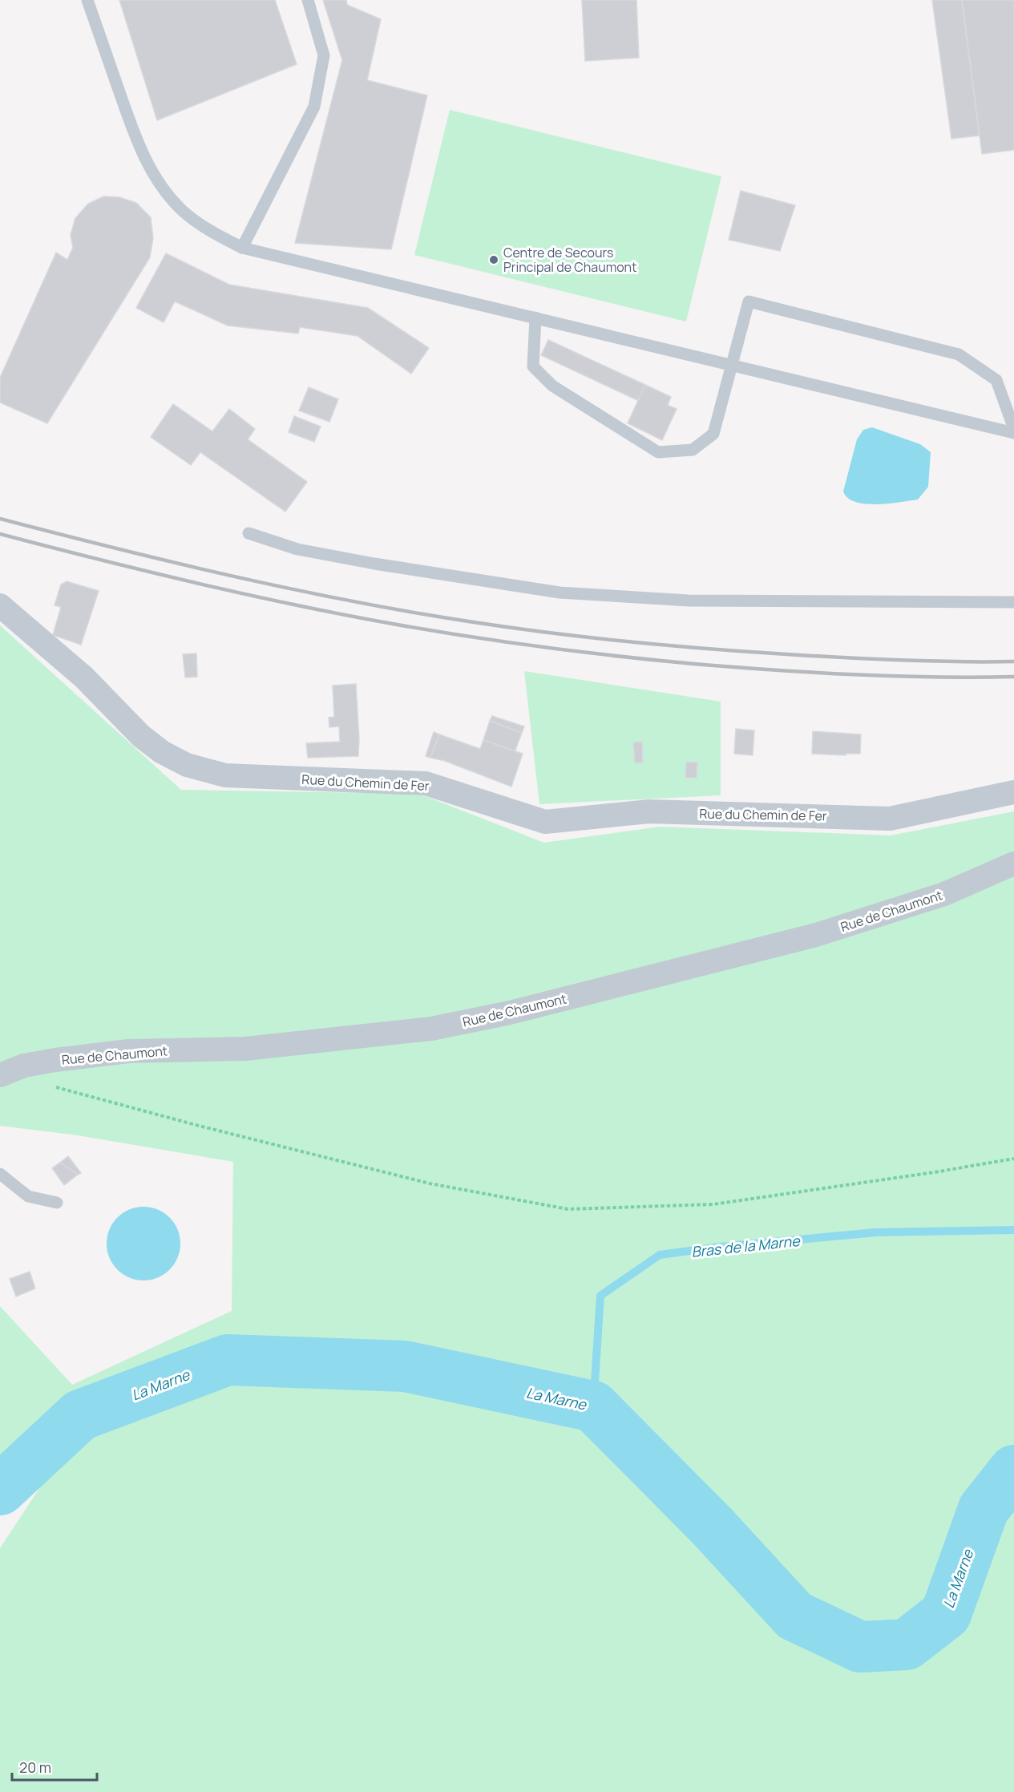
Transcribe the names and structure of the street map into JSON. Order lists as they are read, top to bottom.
{
  "streets": {
    "street": ["Rue du Chemin de Fer", "Rue de Chaumont"]
  },
  "water": ["Bras de la Marne", "La Marne"],
  "places": ["Centre de Secours Principal de Chaumont"],
  "scale_bar": "20 m"
}
